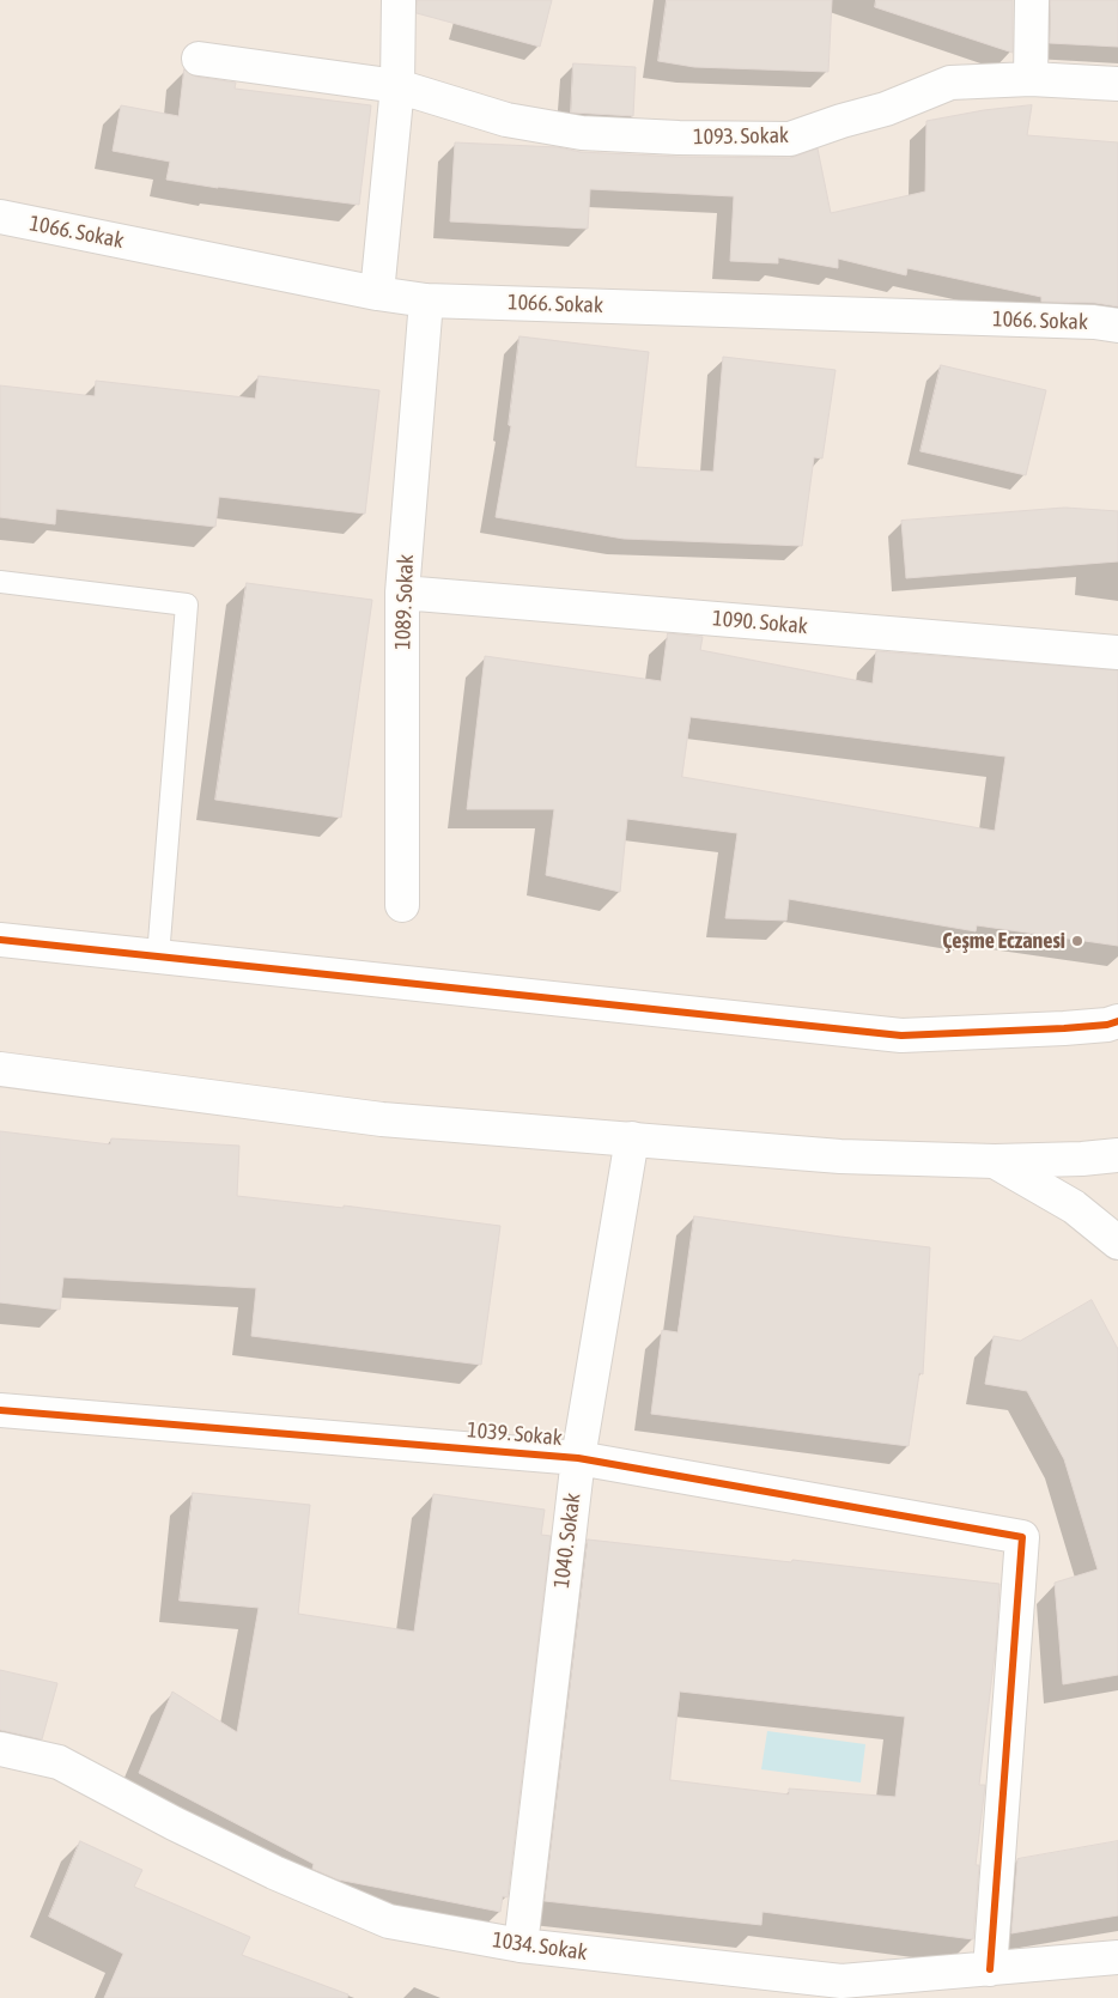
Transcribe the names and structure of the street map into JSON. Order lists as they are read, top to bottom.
{
  "streets": {
    "street": [
      "1093. Sokak",
      "1066. Sokak",
      "1089. Sokak",
      "1090. Sokak",
      "1039. Sokak",
      "1040. Sokak",
      "1034. Sokak"
    ]
  },
  "crossings": [
    ["1066. Sokak", "1089. Sokak"],
    ["1089. Sokak", "1090. Sokak"],
    ["1039. Sokak", "1040. Sokak"],
    ["1039. Sokak", "1034. Sokak"],
    ["1040. Sokak", "1034. Sokak"]
  ],
  "places": ["Çeşme Eczanesi"]
}
